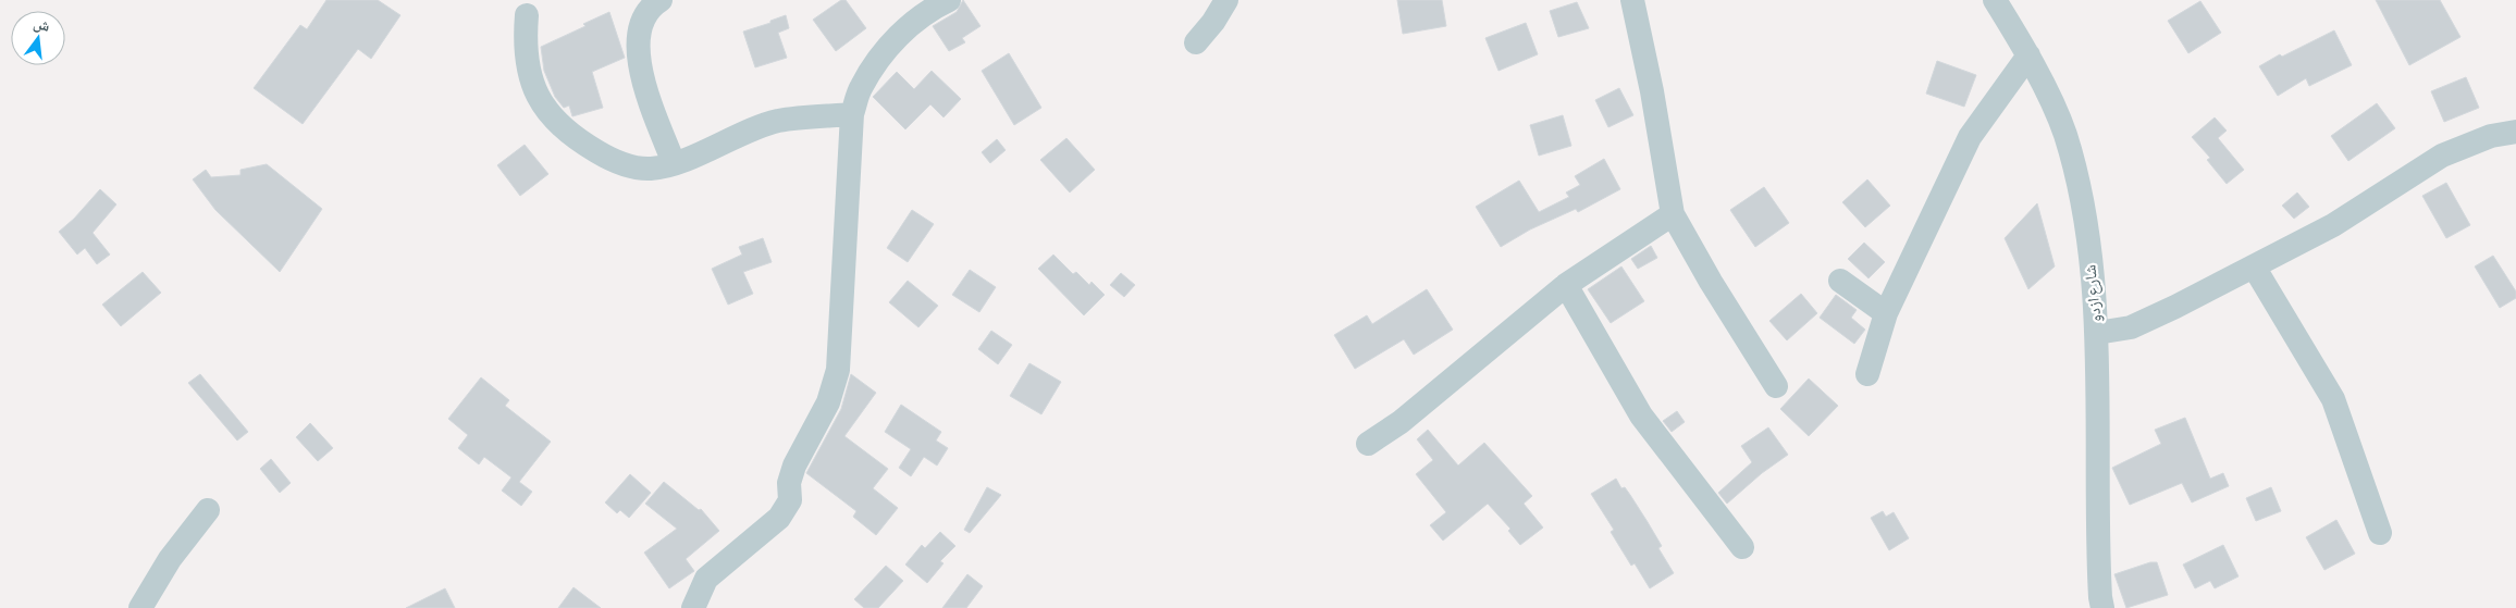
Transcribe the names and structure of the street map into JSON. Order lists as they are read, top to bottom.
{
  "streets": {
    "street": ["شارع ازدو"]
  },
  "north": "top"
}
